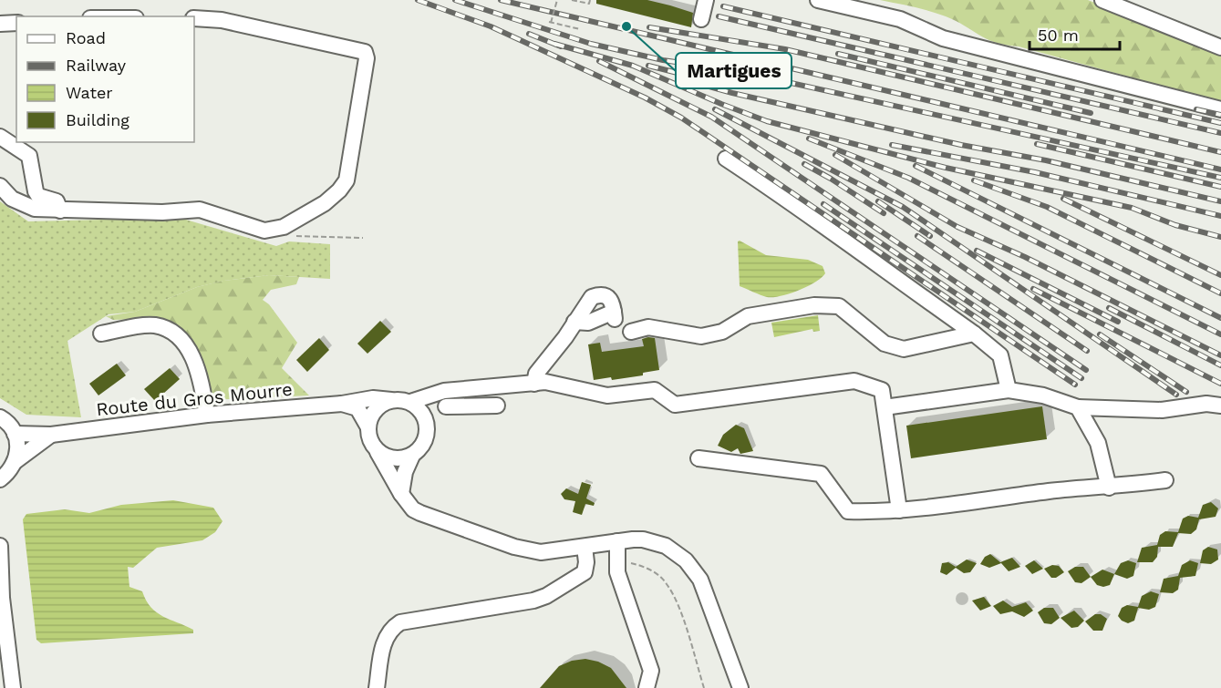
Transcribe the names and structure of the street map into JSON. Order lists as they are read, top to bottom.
{
  "streets": {
    "street": ["Route du Gros Mourre"]
  },
  "places": ["Martigues"],
  "legend": [
    "Road",
    "Railway",
    "Water",
    "Building"
  ],
  "scale_bar": "50 m"
}
